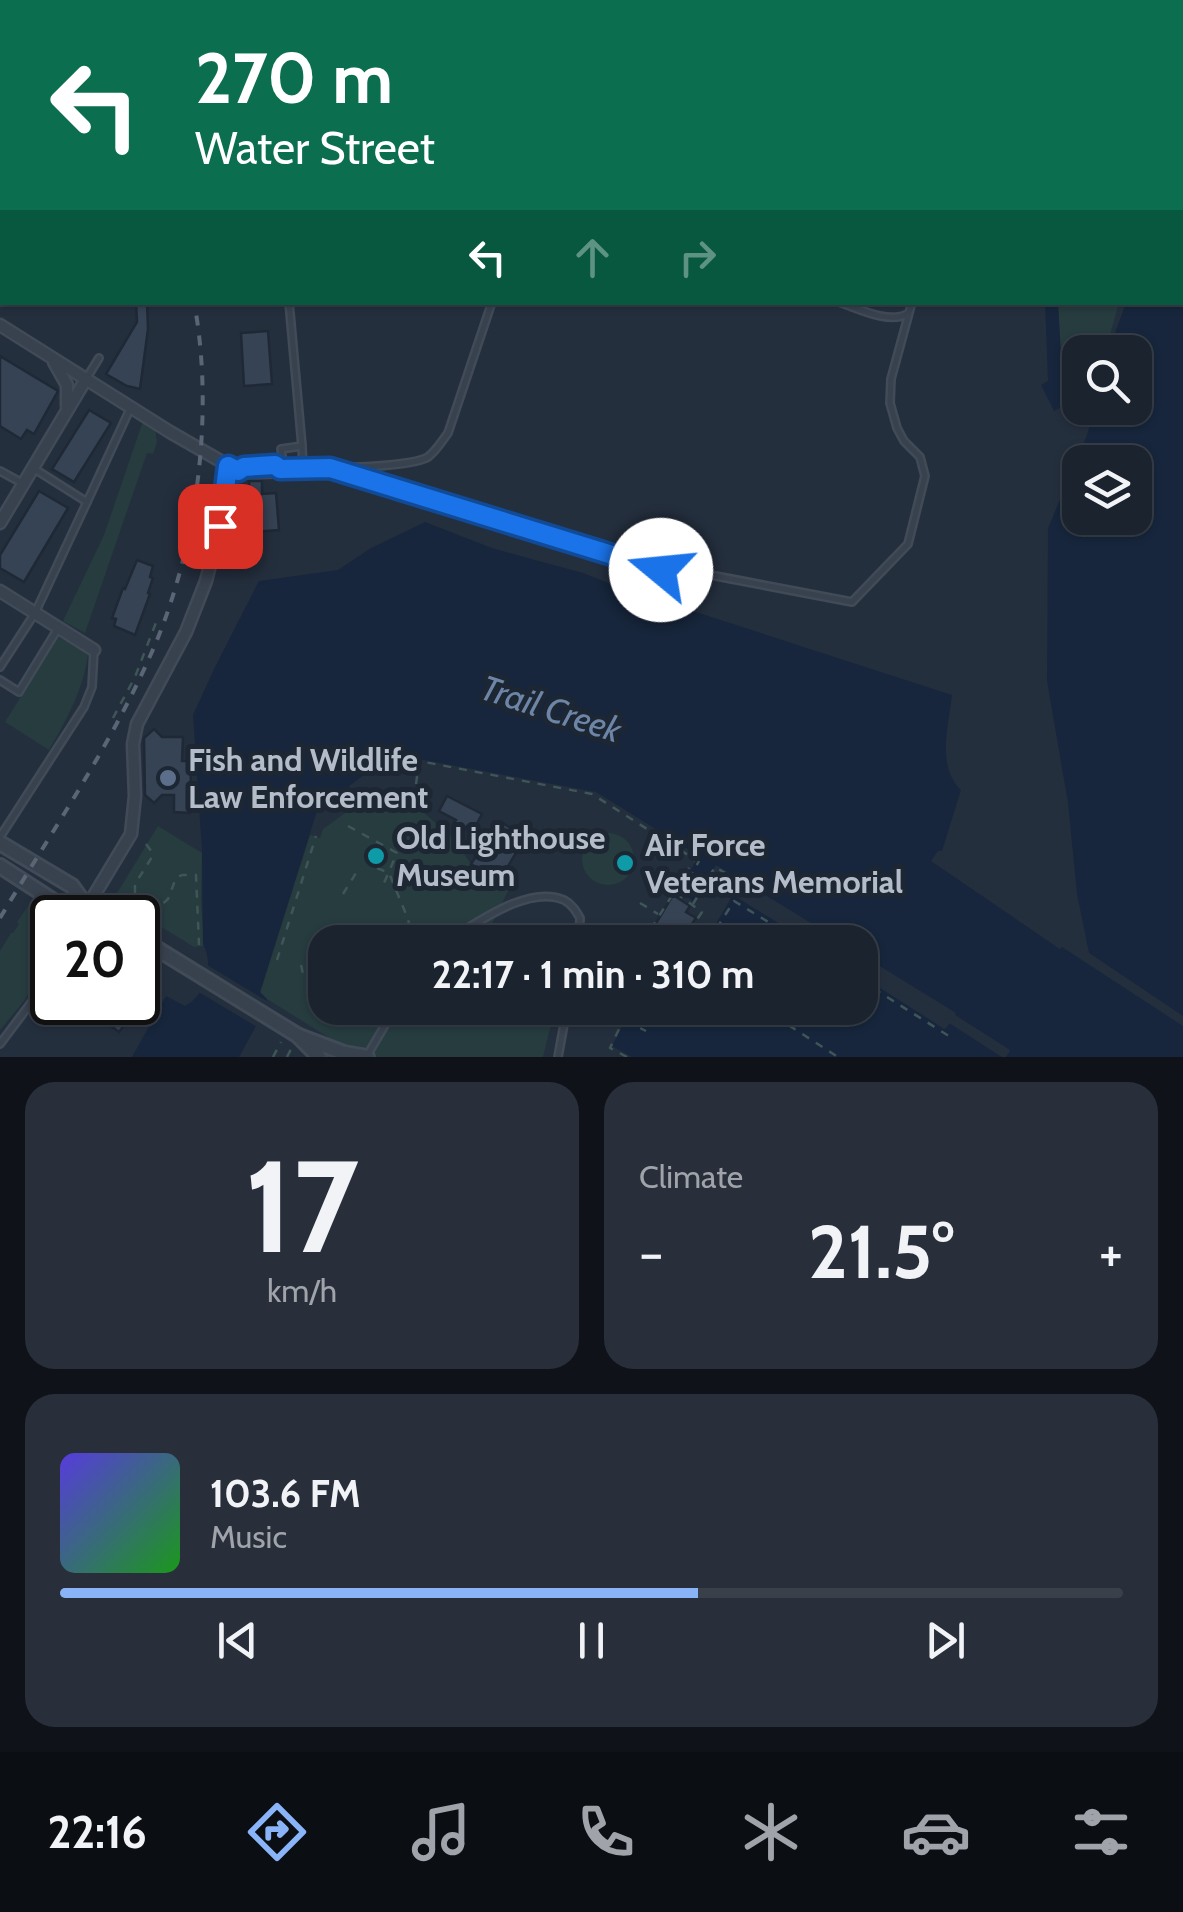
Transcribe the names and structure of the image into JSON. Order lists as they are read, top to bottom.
{
  "water": ["Trail Creek"],
  "places": ["Fish and Wildlife Law Enforcement", "Old Lighthouse Museum", "Air Force Veterans Memorial"],
  "page": {
    "turn": ["270 m", "Water Street"],
    "limit": "20",
    "trip": "22:17 · 1 min · 310 m",
    "tile": [
      ["17", "km/h"],
      "Climate"
    ],
    "heat": ["−", "21.5°", "+"],
    "song": ["103.6 FM", "Music"],
    "tabs": "22:16"
  }
}
